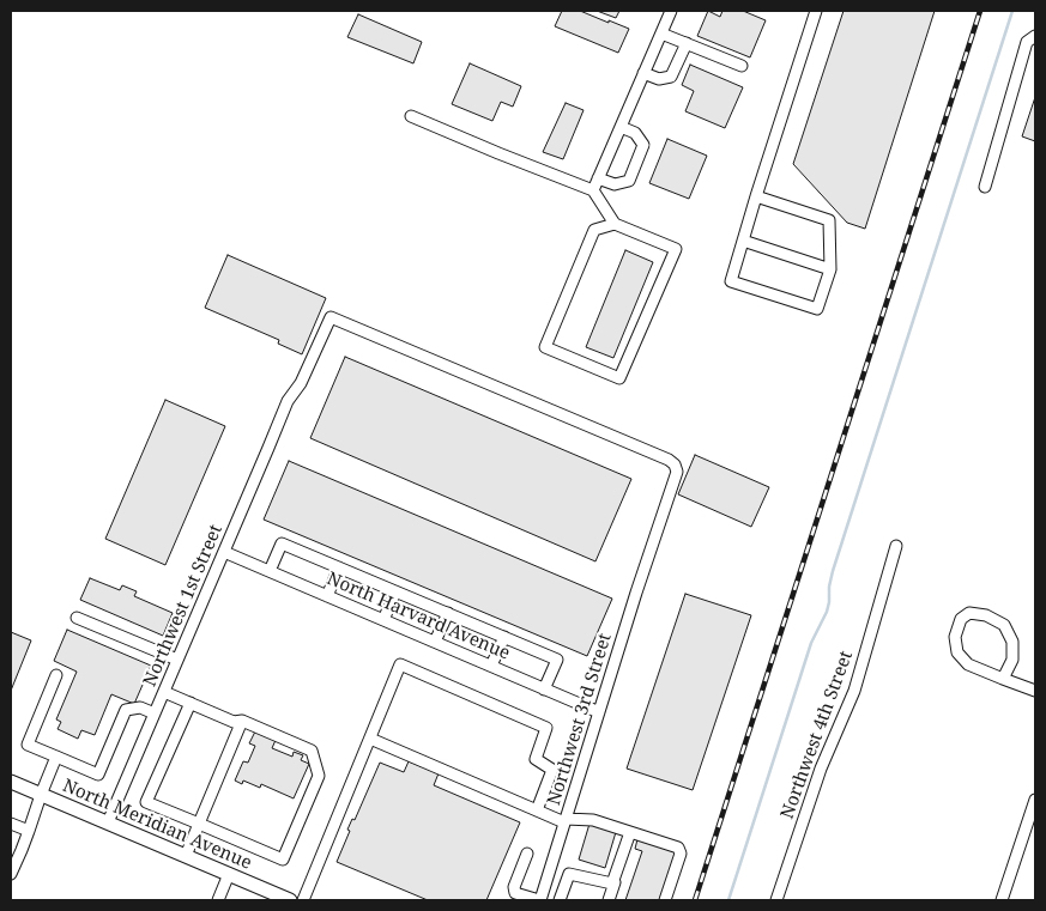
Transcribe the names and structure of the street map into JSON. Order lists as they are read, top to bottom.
{
  "streets": {
    "main road": ["North Meridian Avenue"],
    "street": [
      "Northwest 1st Street",
      "North Harvard Avenue",
      "Northwest 3rd Street",
      "Northwest 4th Street"
    ]
  },
  "crossings": [
    ["Northwest 1st Street", "North Harvard Avenue"],
    ["Northwest 1st Street", "Northwest 3rd Street"],
    ["Northwest 1st Street", "North Meridian Avenue"],
    ["North Harvard Avenue", "Northwest 3rd Street"]
  ]
}
